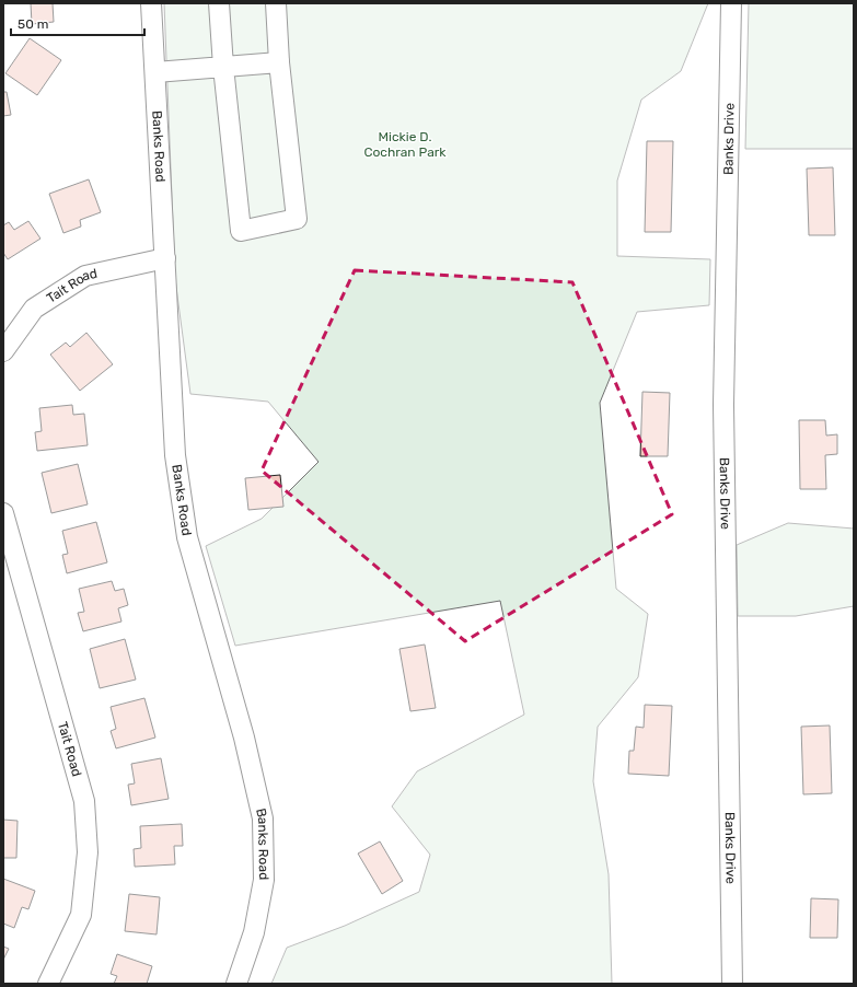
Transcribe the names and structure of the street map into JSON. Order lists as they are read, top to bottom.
{
  "streets": {
    "street": ["Banks Drive", "Banks Road", "Tait Road"]
  },
  "crossings": [
    ["Banks Road", "Tait Road"]
  ],
  "parks": ["Mickie D. Cochran Park"],
  "scale_bar": "50 m"
}
